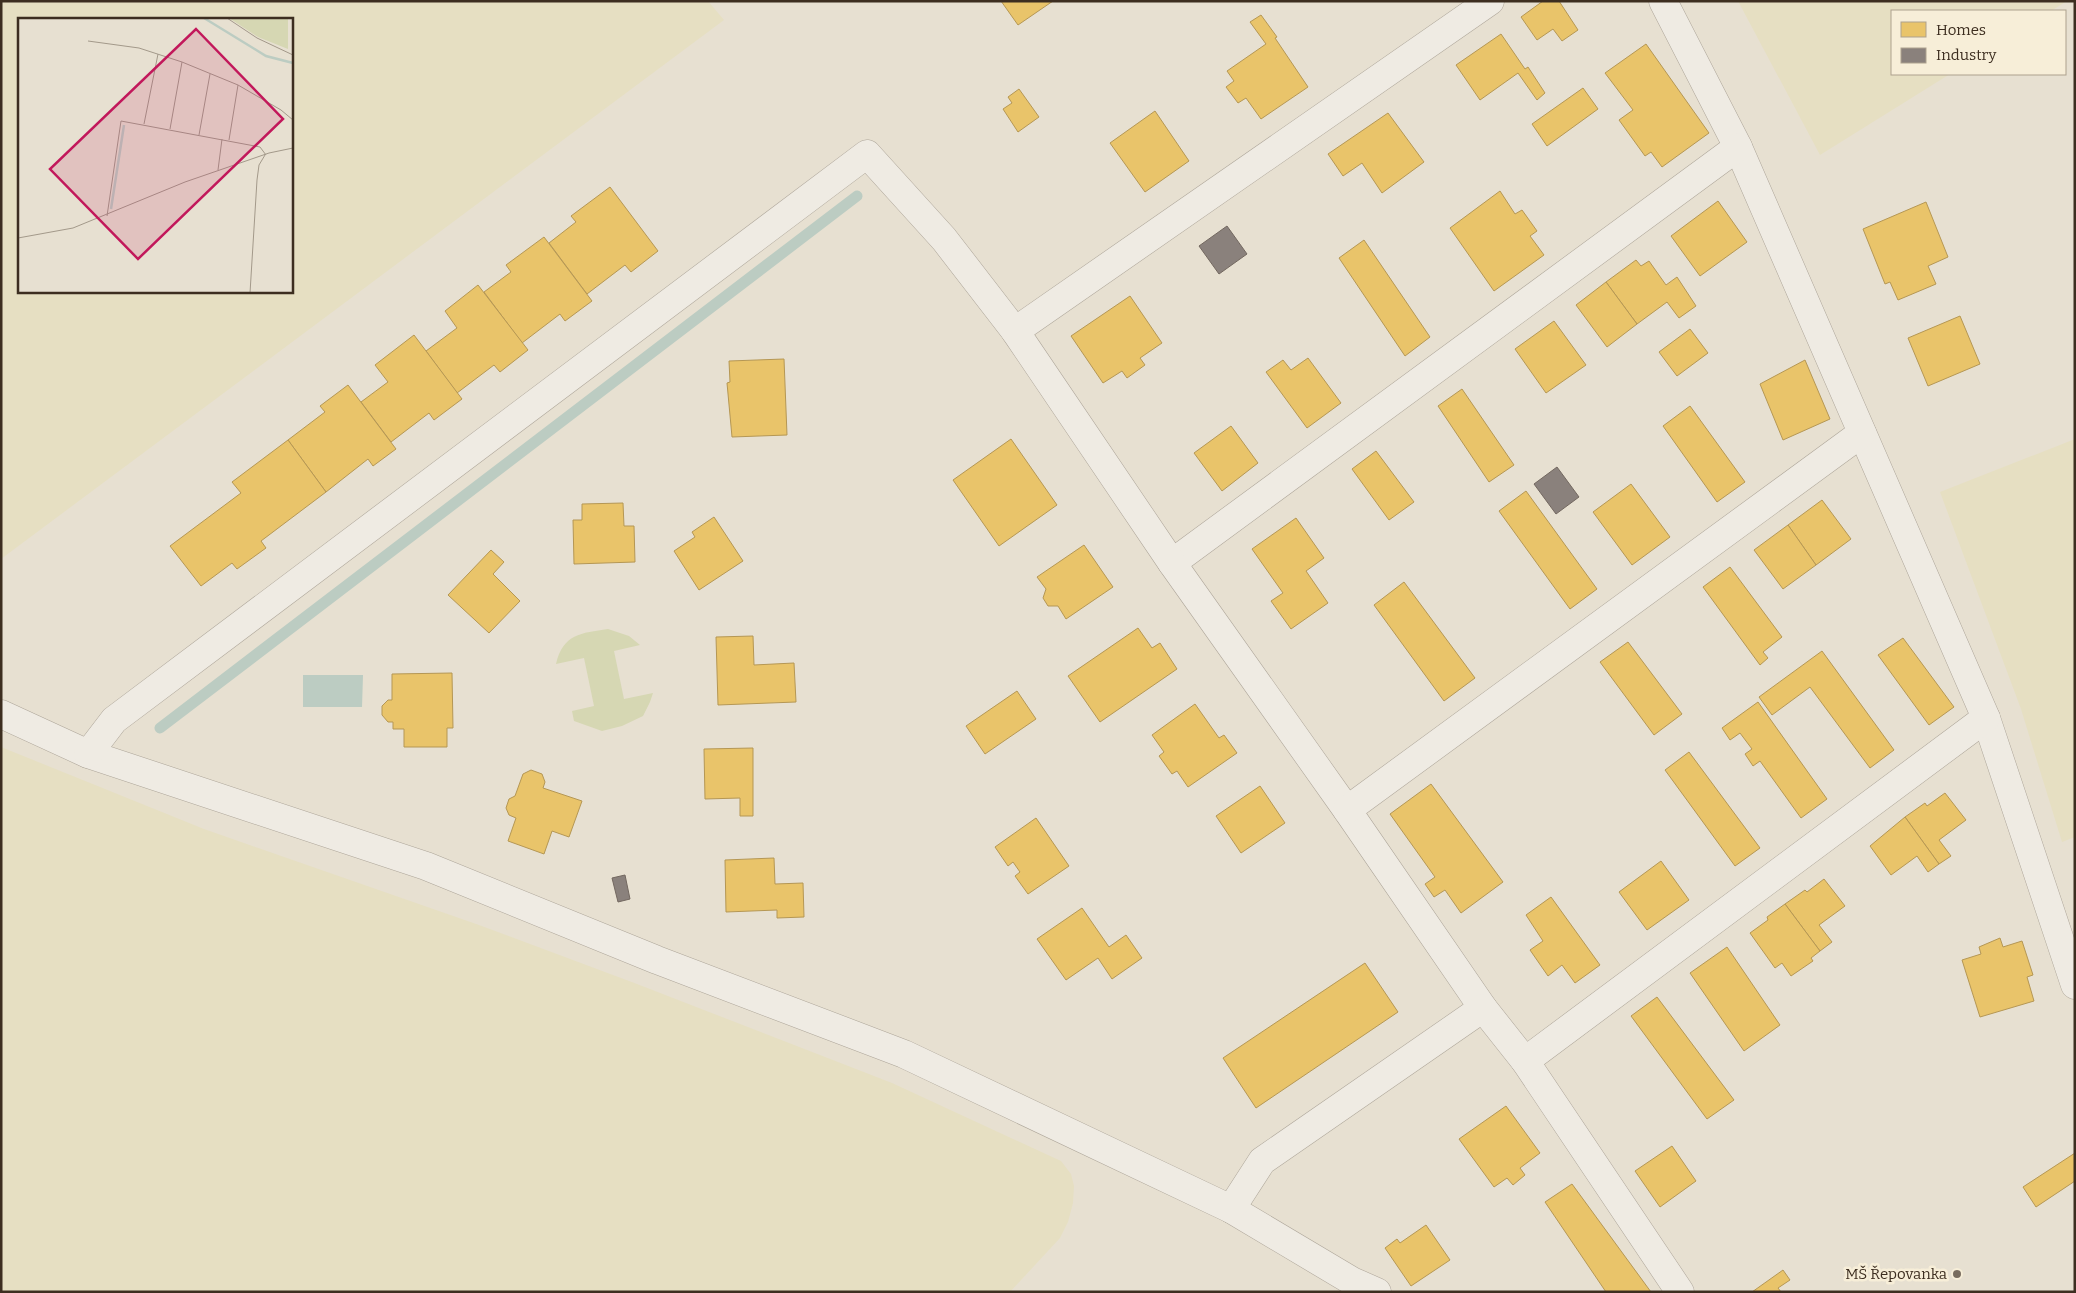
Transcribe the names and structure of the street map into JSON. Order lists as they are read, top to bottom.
{
  "places": ["MŠ Řepovanka"],
  "legend": ["Homes", "Industry"]
}
